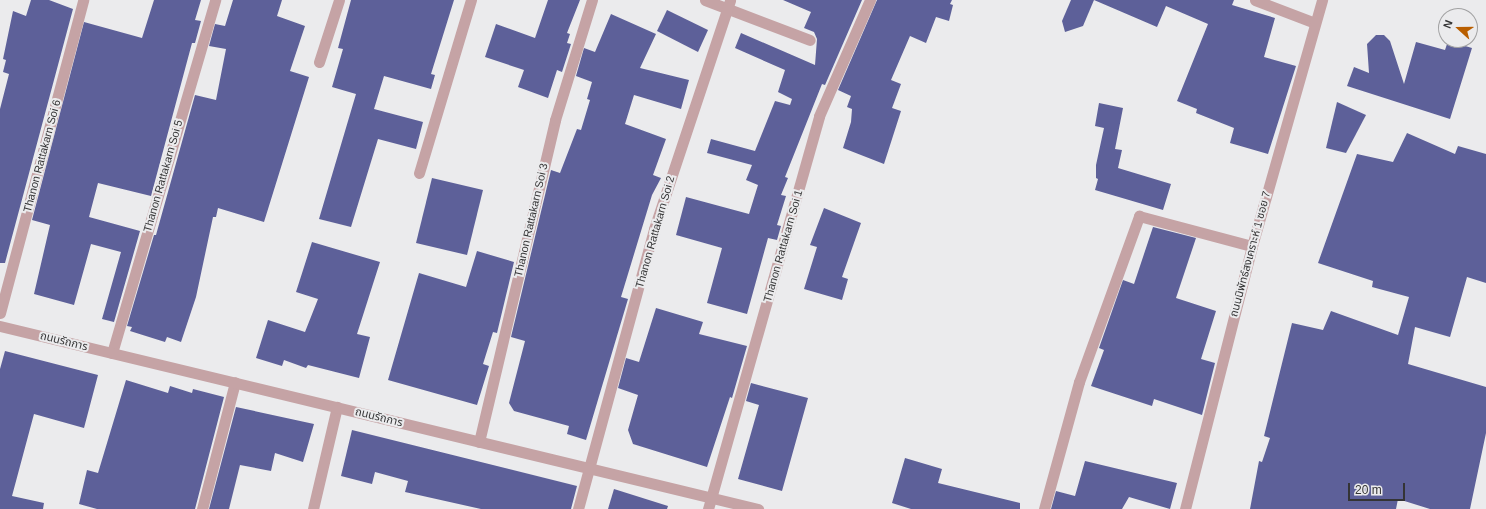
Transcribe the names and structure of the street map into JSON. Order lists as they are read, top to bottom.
{
  "streets": {
    "street": [
      "Thanon Rattakarn Soi 6",
      "Thanon Rattakarn Soi 5",
      "Thanon Rattakarn Soi 3",
      "Thanon Rattakarn Soi 2",
      "Thanon Rattakarn Soi 1",
      "ถนนนิพัทธ์สงเคราะห์ 1 ซอย 7",
      "ถนนรัถการ"
    ]
  },
  "crossings": [
    ["Thanon Rattakarn Soi 5", "ถนนรัถการ"],
    ["Thanon Rattakarn Soi 3", "ถนนรัถการ"],
    ["Thanon Rattakarn Soi 2", "ถนนรัถการ"],
    ["Thanon Rattakarn Soi 1", "ถนนรัถการ"]
  ],
  "scale_bar": "20 m",
  "north": "left"
}
